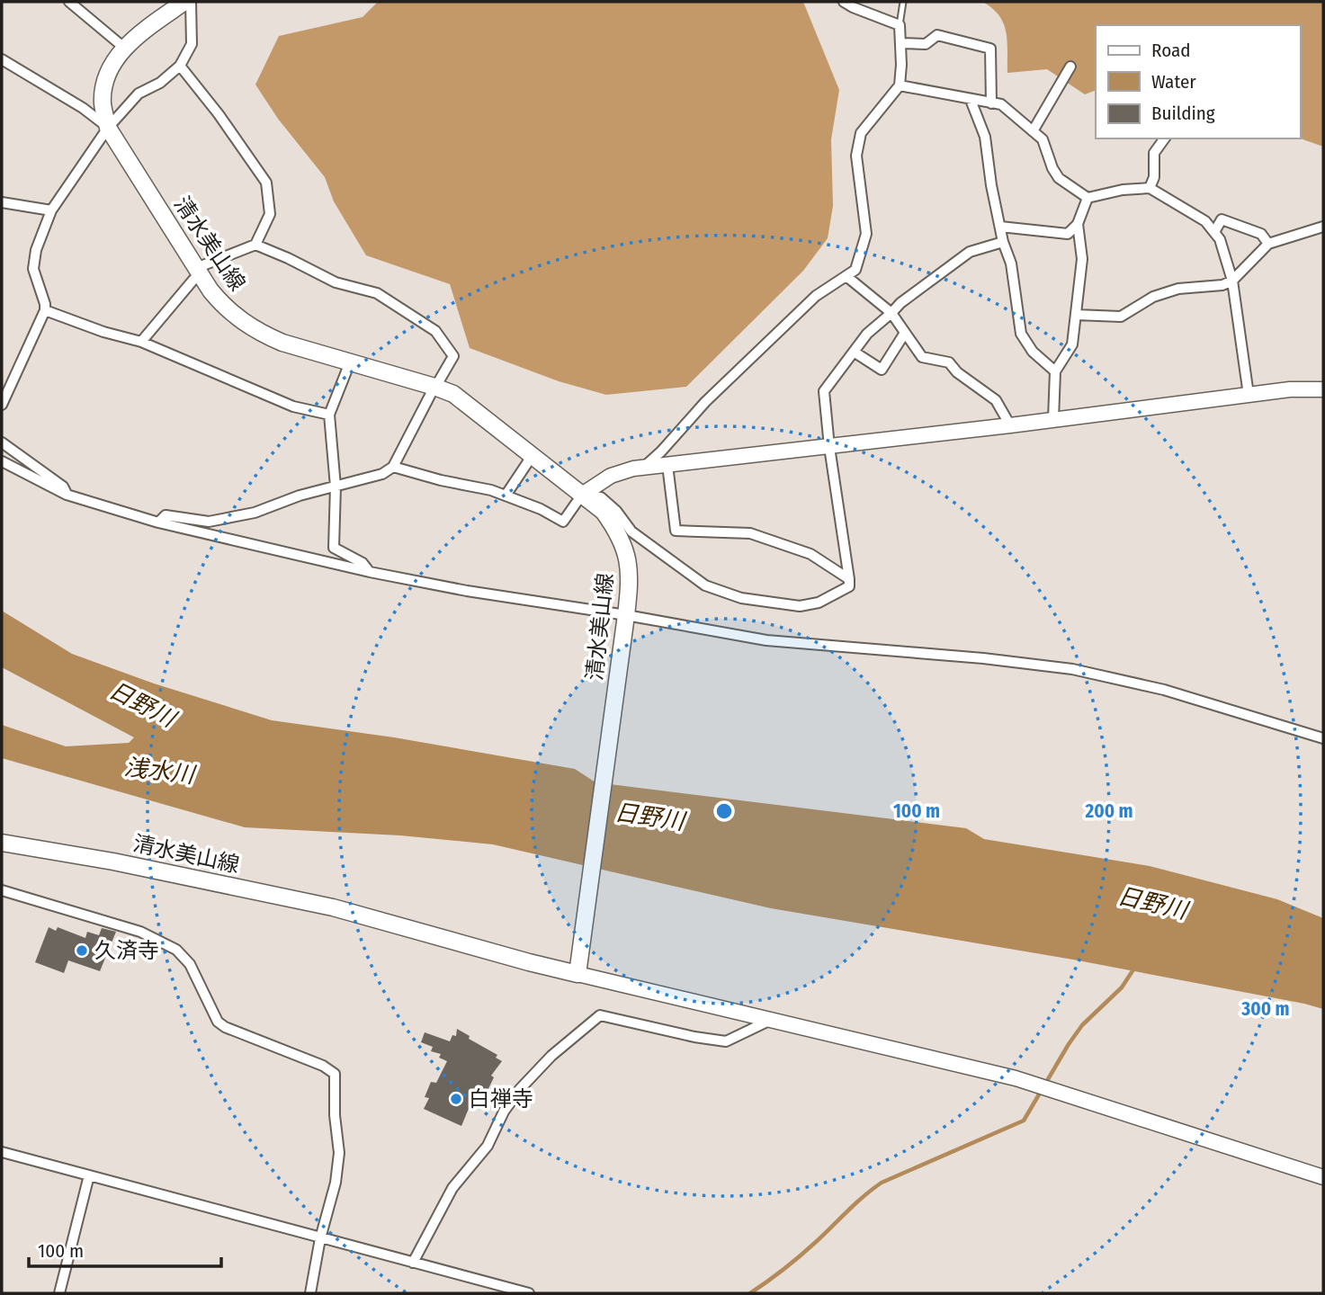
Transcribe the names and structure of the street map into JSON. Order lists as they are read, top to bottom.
{
  "streets": {
    "main road": ["清水美山線"]
  },
  "water": ["日野川", "浅水川"],
  "places": ["久済寺", "白禅寺"],
  "legend": ["Road", "Water", "Building"],
  "scale_bar": "100 m",
  "rings": ["100 m", "200 m", "300 m"]
}
